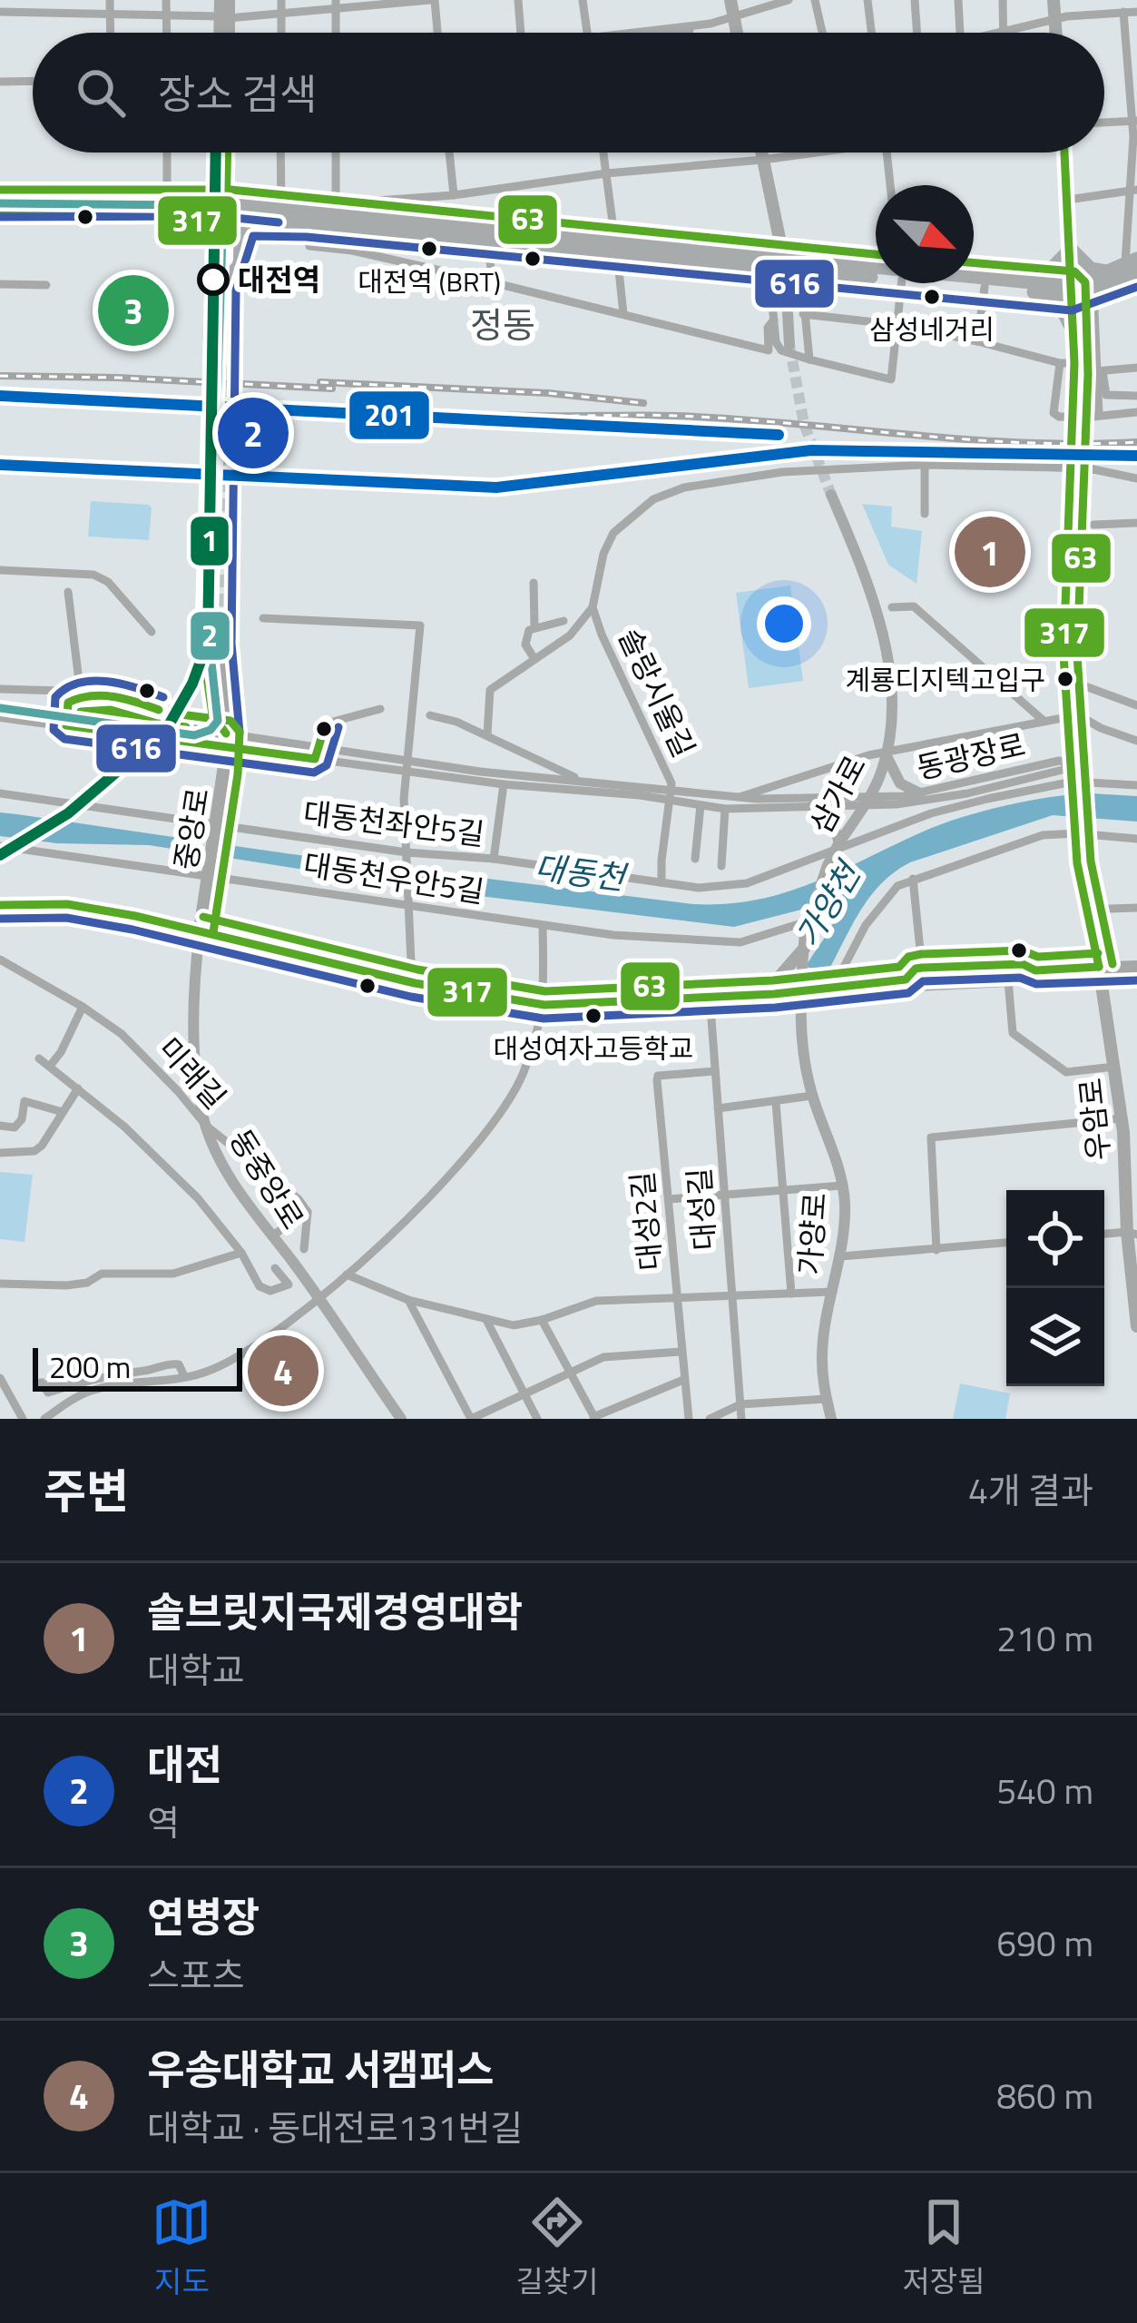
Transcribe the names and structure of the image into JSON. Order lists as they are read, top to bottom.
{
  "streets": {
    "main road": ["중앙로", "우암로"],
    "street": [
      "솔랑시울길",
      "동광장로",
      "삼가로",
      "대동천좌안5길",
      "대동천우안5길",
      "미래길",
      "동중앙로",
      "대성길",
      "대성2길",
      "가양로"
    ]
  },
  "crossings": [
    ["솔랑시울길", "동광장로"],
    ["동광장로", "삼가로"],
    ["동광장로", "중앙로"],
    ["동광장로", "우암로"],
    ["삼가로", "가양로"],
    ["대동천좌안5길", "중앙로"],
    ["대동천좌안5길", "우암로"],
    ["중앙로", "대동천우안5길"],
    ["중앙로", "동중앙로"],
    ["미래길", "동중앙로"],
    ["대성길", "대성2길"]
  ],
  "districts": ["정동"],
  "water": ["대동천", "가양천"],
  "places": [
    "대전역 (BRT)",
    "대전역",
    "삼성네거리",
    "계룡디지텍고입구",
    "대성여자고등학교"
  ],
  "lines": [
    "transit line 1",
    "transit line 317",
    "transit line 63",
    "transit line 2",
    "transit line 616",
    "transit line 201"
  ],
  "scale_bar": "200 m",
  "north": "bottom right",
  "page": {
    "search": "장소 검색",
    "pins": [
      "3",
      "2",
      "1",
      "4"
    ],
    "scale": "200 m",
    "heading": ["주변", "4개 결과"],
    "list": [
      {
        "mark": "1",
        "name": "솔브릿지국제경영대학",
        "note": "대학교",
        "value": "210 m"
      },
      {
        "mark": "2",
        "name": "대전",
        "note": "역",
        "value": "540 m"
      },
      {
        "mark": "3",
        "name": "연병장",
        "note": "스포츠",
        "value": "690 m"
      },
      {
        "mark": "4",
        "name": "우송대학교 서캠퍼스",
        "note": "대학교 · 동대전로131번길",
        "value": "860 m"
      }
    ],
    "nav": ["지도", "길찾기", "저장됨"]
  }
}
